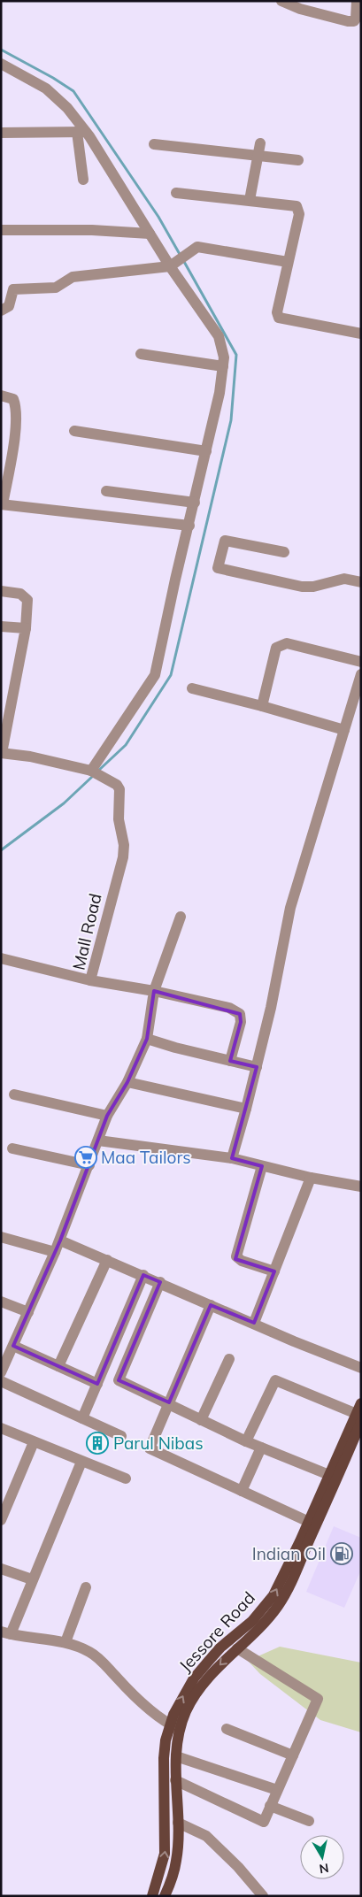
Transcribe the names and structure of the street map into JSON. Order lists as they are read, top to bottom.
{
  "streets": {
    "main road": ["Jessore Road"],
    "street": ["Mall Road"]
  },
  "places": {
    "supermarket": ["Maa Tailors"],
    "building": ["Parul Nibas"],
    "fuel station": ["Indian Oil"]
  },
  "north": "bottom"
}
